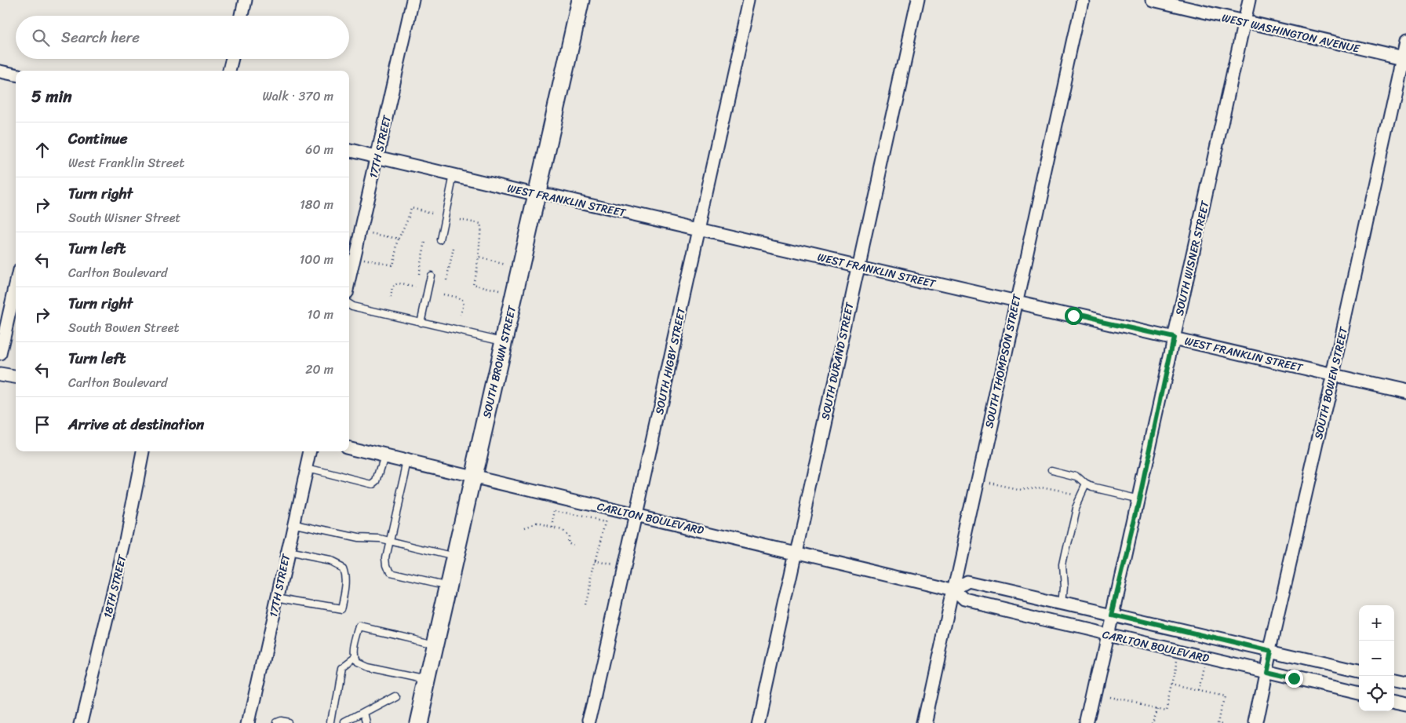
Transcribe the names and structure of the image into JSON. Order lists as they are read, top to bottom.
{
  "streets": {
    "main road": ["SOUTH BROWN STREET"],
    "street": [
      "WEST WASHINGTON AVENUE",
      "17TH STREET",
      "WEST FRANKLIN STREET",
      "SOUTH WISNER STREET",
      "SOUTH HIGBY STREET",
      "SOUTH DURAND STREET",
      "SOUTH THOMPSON STREET",
      "SOUTH BOWEN STREET",
      "CARLTON BOULEVARD",
      "18TH STREET"
    ]
  },
  "crossings": [
    ["WEST WASHINGTON AVENUE", "SOUTH WISNER STREET"],
    ["WEST WASHINGTON AVENUE", "SOUTH BOWEN STREET"],
    ["17TH STREET", "WEST FRANKLIN STREET"],
    ["WEST FRANKLIN STREET", "SOUTH WISNER STREET"],
    ["WEST FRANKLIN STREET", "SOUTH HIGBY STREET"],
    ["WEST FRANKLIN STREET", "SOUTH DURAND STREET"],
    ["WEST FRANKLIN STREET", "SOUTH THOMPSON STREET"],
    ["WEST FRANKLIN STREET", "SOUTH BROWN STREET"],
    ["WEST FRANKLIN STREET", "SOUTH BOWEN STREET"],
    ["SOUTH WISNER STREET", "CARLTON BOULEVARD"],
    ["SOUTH HIGBY STREET", "CARLTON BOULEVARD"],
    ["SOUTH DURAND STREET", "CARLTON BOULEVARD"],
    ["SOUTH THOMPSON STREET", "CARLTON BOULEVARD"],
    ["SOUTH BROWN STREET", "CARLTON BOULEVARD"],
    ["SOUTH BOWEN STREET", "CARLTON BOULEVARD"]
  ],
  "page": {
    "search": "Search here",
    "heading": ["5 min", "Walk · 370 m"],
    "list": [
      ["Continue", "West Franklin Street", "60 m"],
      ["Turn right", "South Wisner Street", "180 m"],
      ["Turn left", "Carlton Boulevard", "100 m"],
      ["Turn right", "South Bowen Street", "10 m"],
      ["Turn left", "Carlton Boulevard", "20 m"],
      "Arrive at destination"
    ],
    "map_buttons": ["+", "−"]
  }
}
